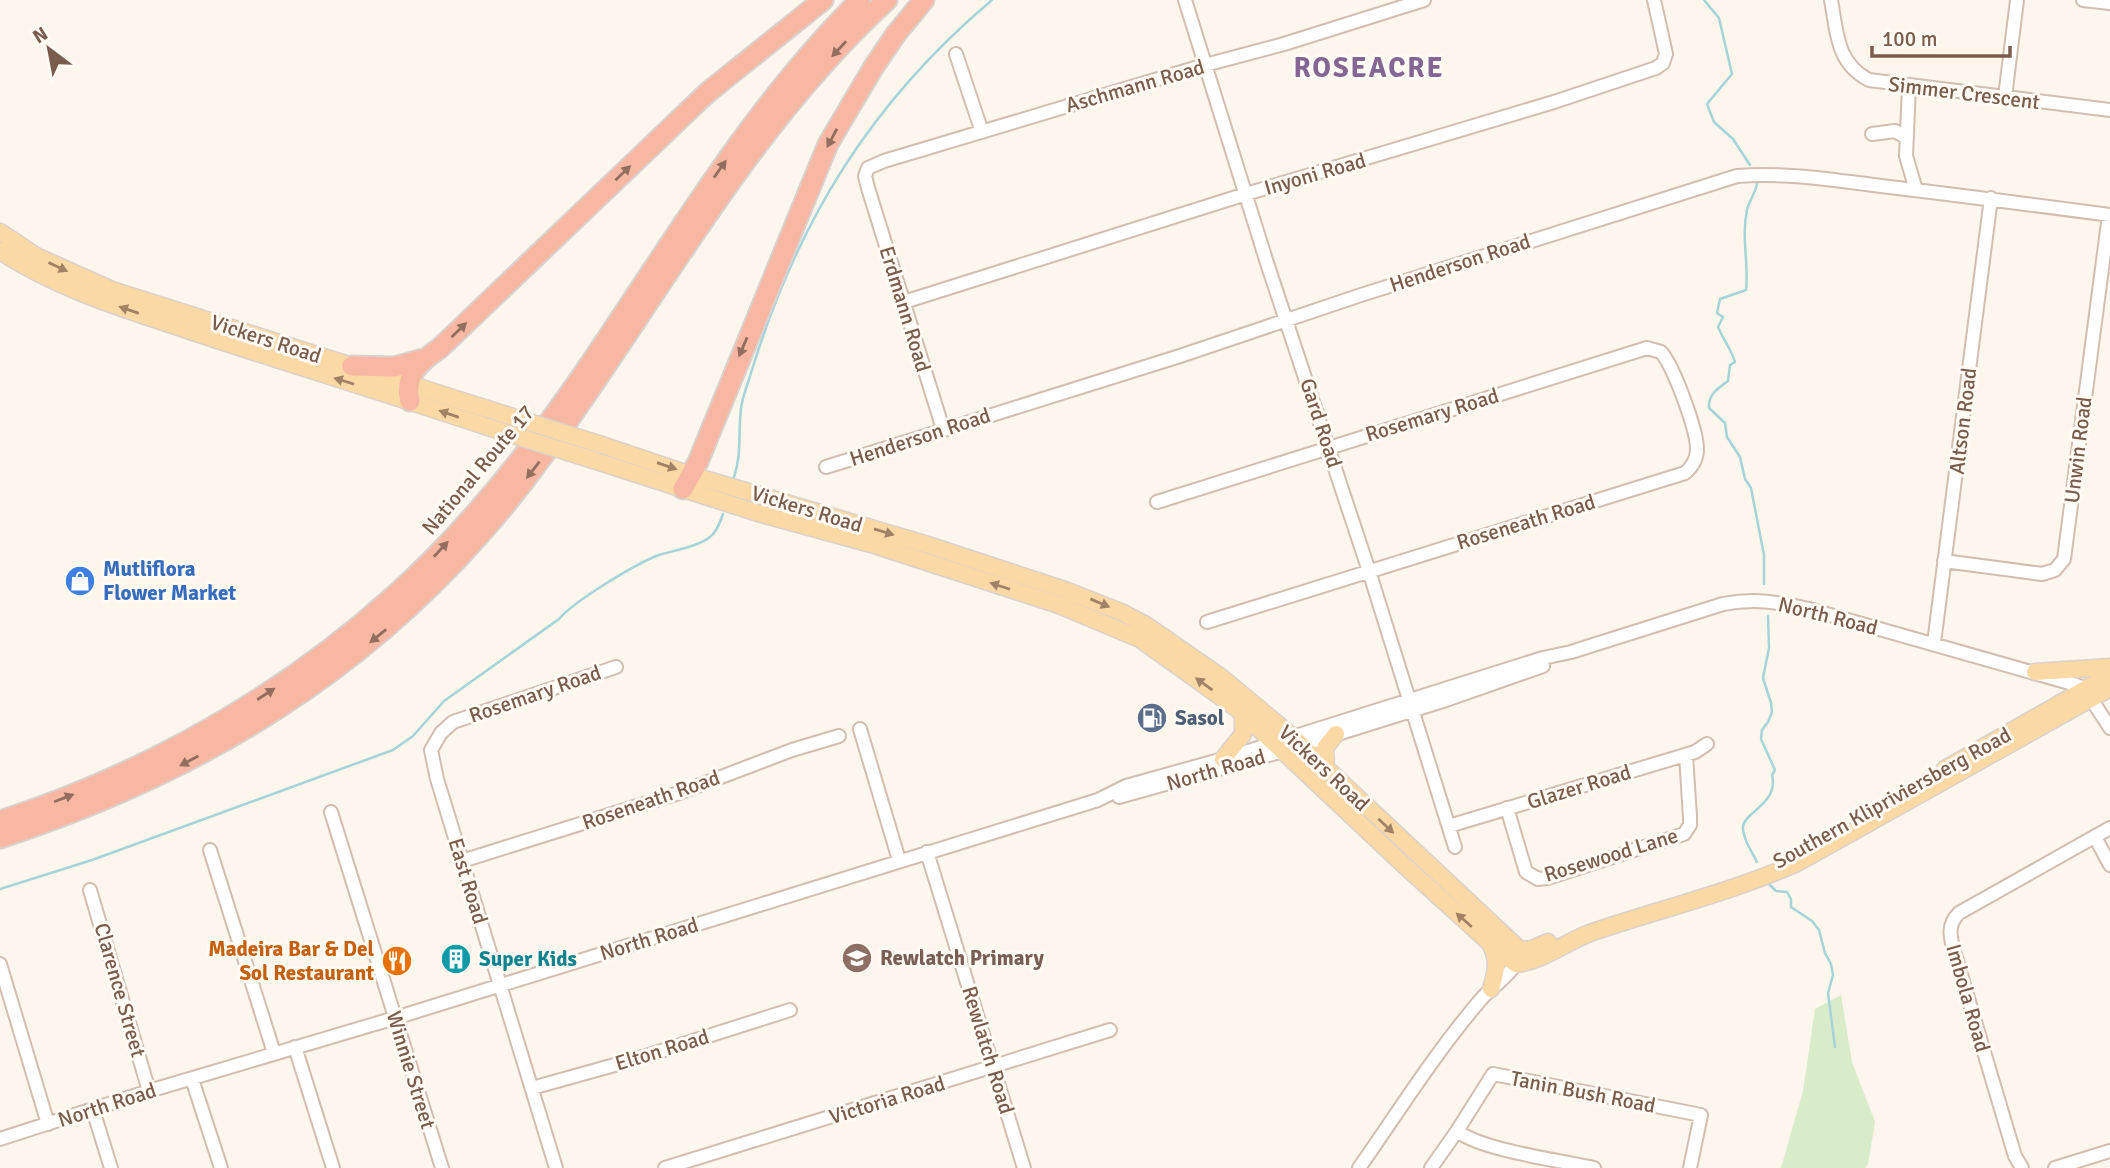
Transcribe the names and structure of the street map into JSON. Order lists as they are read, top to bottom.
{
  "streets": {
    "highway": ["National Route 17"],
    "main road": ["Vickers Road", "Southern Klipriviersberg Road"],
    "street": [
      "Aschmann Road",
      "Simmer Crescent",
      "Inyoni Road",
      "Henderson Road",
      "Erdmann Road",
      "Rosemary Road",
      "Altson Road",
      "Gard Road",
      "Unwin Road",
      "Roseneath Road",
      "North Road",
      "Glazer Road",
      "Rosewood Lane",
      "East Road",
      "Clarence Street",
      "Imbola Road",
      "Elton Road",
      "Rewlatch Road",
      "Winnie Street",
      "Tanin Bush Road",
      "Victoria Road"
    ]
  },
  "crossings": [
    ["Aschmann Road", "Erdmann Road"],
    ["Aschmann Road", "Gard Road"],
    ["Inyoni Road", "Erdmann Road"],
    ["Inyoni Road", "Gard Road"],
    ["Henderson Road", "Erdmann Road"],
    ["Henderson Road", "Altson Road"],
    ["Henderson Road", "Gard Road"],
    ["Henderson Road", "Unwin Road"],
    ["Vickers Road", "North Road"],
    ["Vickers Road", "Southern Klipriviersberg Road"],
    ["Rosemary Road", "Gard Road"],
    ["Rosemary Road", "Roseneath Road"],
    ["Rosemary Road", "East Road"],
    ["Altson Road", "Unwin Road"],
    ["Altson Road", "North Road"],
    ["Gard Road", "Roseneath Road"],
    ["Gard Road", "North Road"],
    ["Gard Road", "Glazer Road"],
    ["Roseneath Road", "East Road"],
    ["North Road", "Southern Klipriviersberg Road"],
    ["North Road", "East Road"],
    ["North Road", "Clarence Street"],
    ["North Road", "Rewlatch Road"],
    ["North Road", "Winnie Street"],
    ["Glazer Road", "Rosewood Lane"],
    ["East Road", "Elton Road"],
    ["Rewlatch Road", "Victoria Road"]
  ],
  "districts": ["ROSEACRE"],
  "places": {
    "shop": ["Mutliflora Flower Market"],
    "fuel station": ["Sasol"],
    "school or university": ["Rewlatch Primary"],
    "building": ["Super Kids"],
    "restaurant": ["Madeira Bar & Del Sol Restaurant"]
  },
  "scale_bar": "100 m",
  "north": "top left"
}
